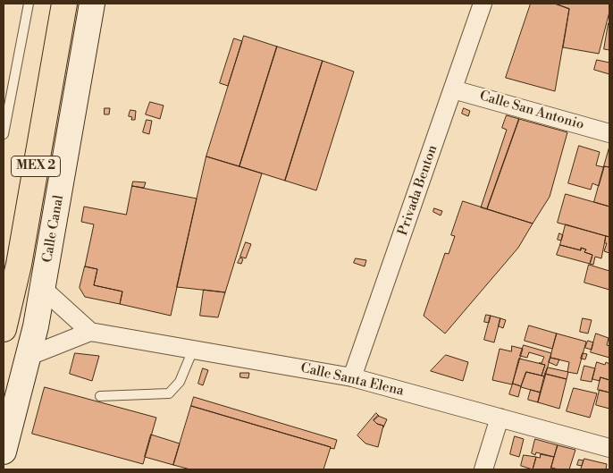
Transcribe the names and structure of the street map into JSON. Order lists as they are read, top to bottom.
{
  "streets": {
    "highway": ["MEX 2"],
    "main road": ["Calle Canal"],
    "street": ["Calle San Antonio", "Privada Benton", "Calle Santa Elena"]
  },
  "crossings": [
    ["Calle San Antonio", "Privada Benton"],
    ["Privada Benton", "Calle Santa Elena"]
  ]
}
